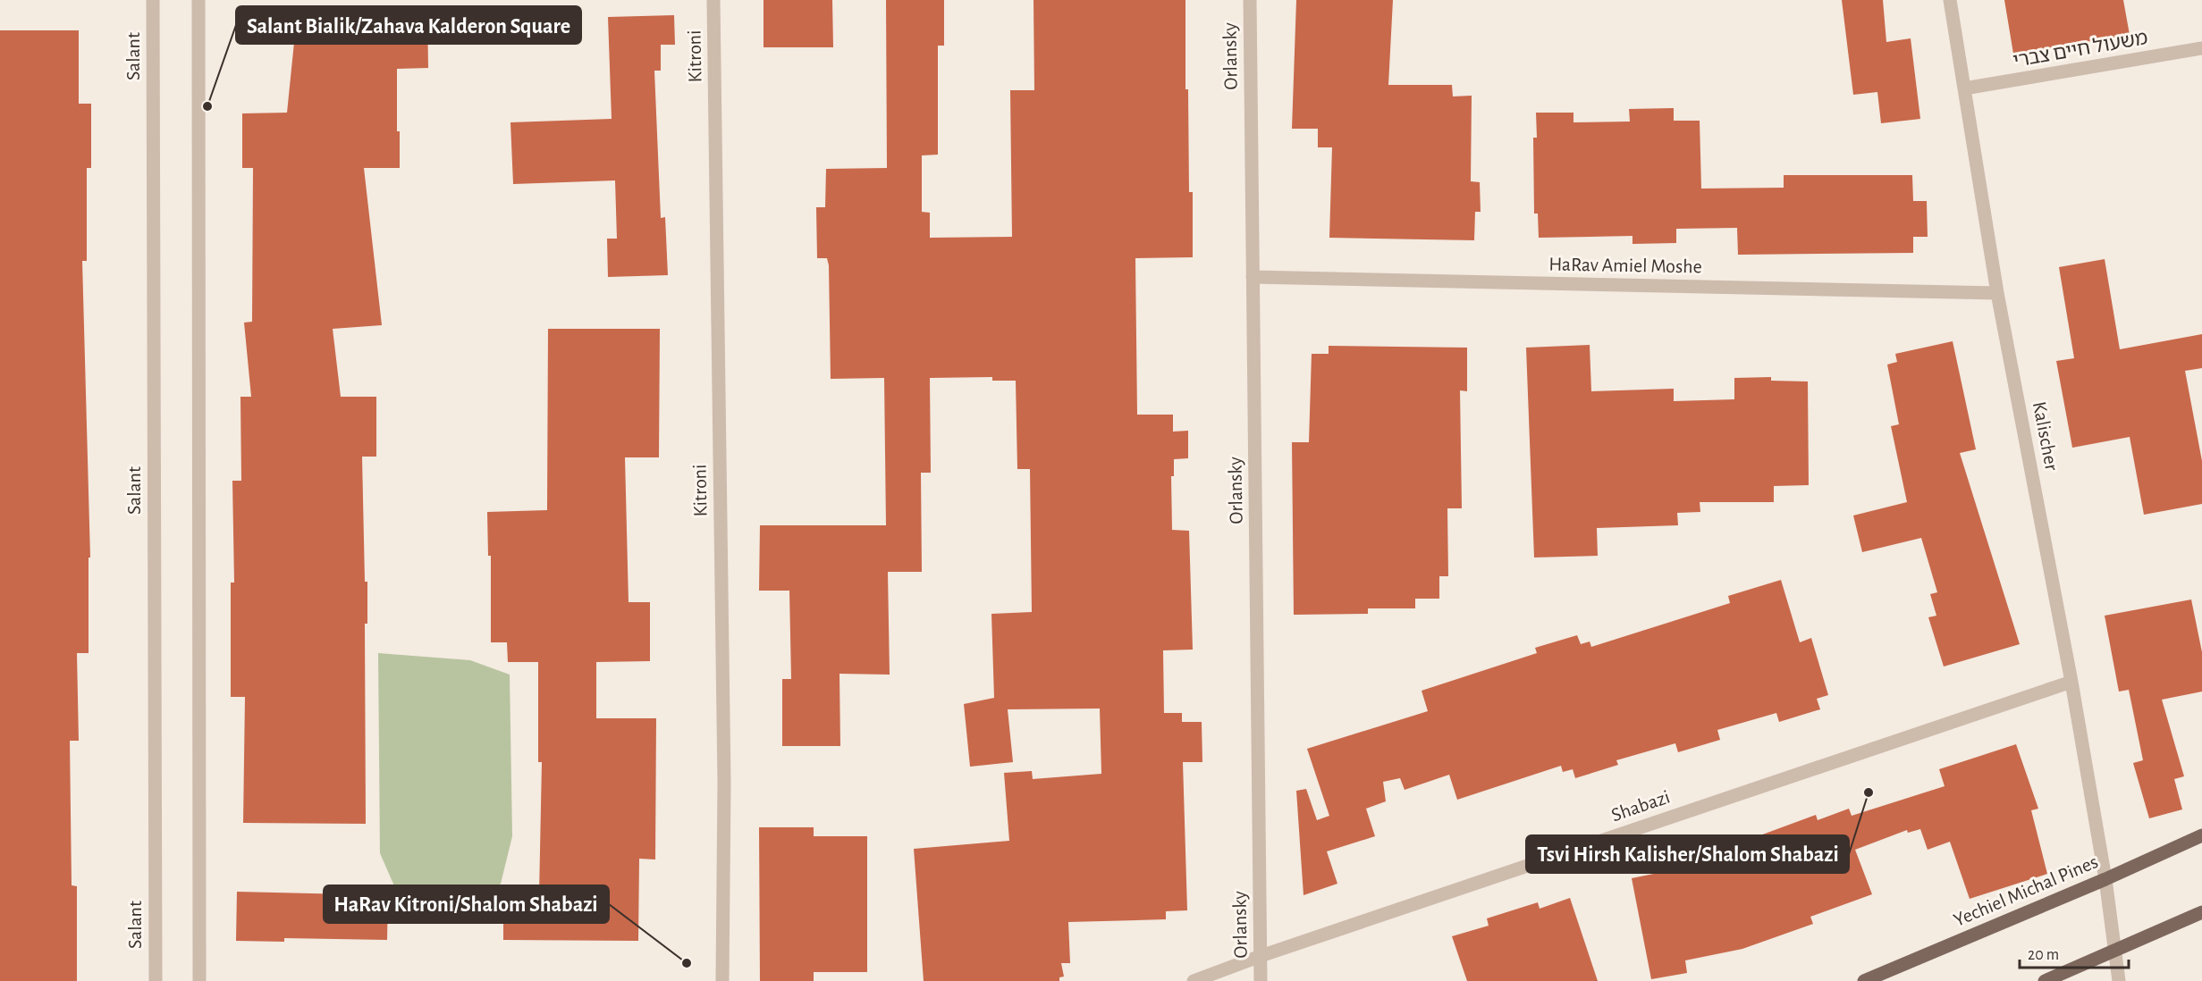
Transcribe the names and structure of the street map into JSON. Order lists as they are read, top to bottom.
{
  "streets": {
    "main road": ["Yechiel Michal Pines"],
    "street": [
      "משעול חיים צברי",
      "Salant",
      "Kitroni",
      "Orlansky",
      "HaRav Amiel Moshe",
      "Kalischer",
      "Shabazi"
    ]
  },
  "crossings": [
    ["משעול חיים צברי", "Kalischer"],
    ["Orlansky", "HaRav Amiel Moshe"],
    ["Orlansky", "Shabazi"],
    ["HaRav Amiel Moshe", "Kalischer"],
    ["Kalischer", "Shabazi"],
    ["Kalischer", "Yechiel Michal Pines"]
  ],
  "places": ["Salant Bialik/Zahava Kalderon Square", "Tsvi Hirsh Kalisher/Shalom Shabazi", "HaRav Kitroni/Shalom Shabazi"],
  "scale_bar": "20 m"
}
